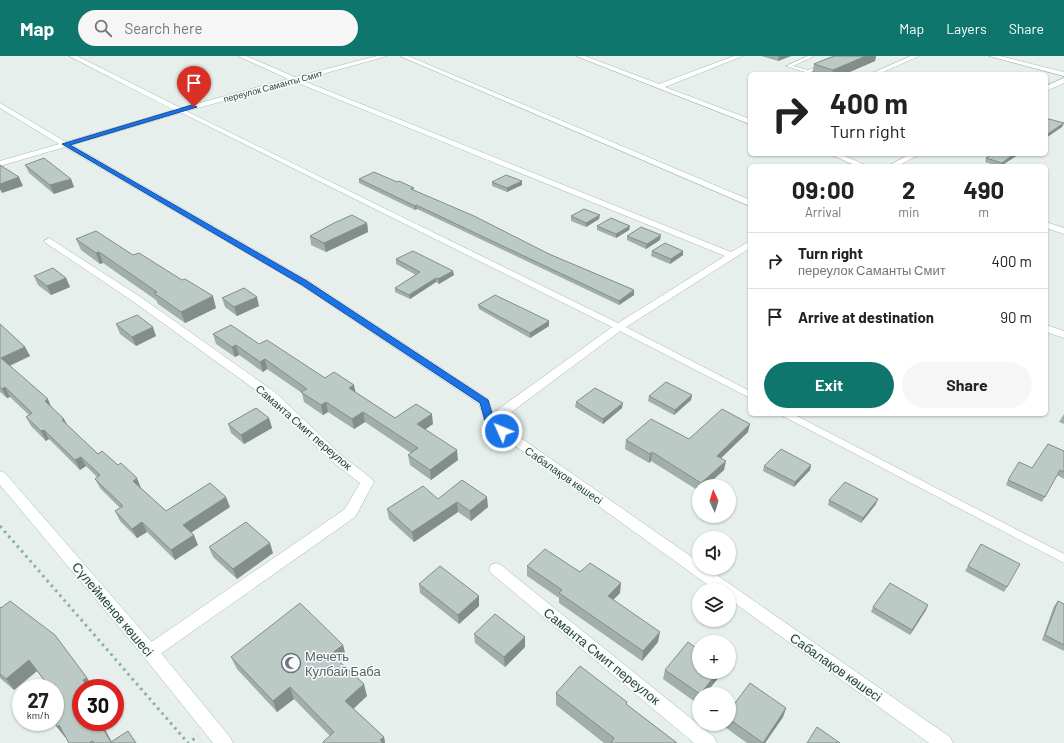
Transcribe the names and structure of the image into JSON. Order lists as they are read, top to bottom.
{
  "streets": {
    "street": [
      "переулок Саманты Смит",
      "Саманта Смит переулок",
      "Сабалақов көшесі",
      "Сүлейменов көшесі"
    ]
  },
  "crossings": [
    ["Саманта Смит переулок", "Сүлейменов көшесі"]
  ],
  "places": {
    "mosque": ["Мечеть Кулбай Баба"]
  },
  "north": "top",
  "page": {
    "header": "Map",
    "search": "Search here",
    "nav": ["Map", "Layers", "Share"],
    "turn": ["400 m", "Turn right"],
    "eta": [
      "09:00",
      "Arrival",
      "2",
      "min",
      "490",
      "m"
    ],
    "list": [
      {
        "name": "Turn right",
        "note": "переулок Саманты Смит",
        "value": "400 m"
      },
      {
        "name": "Arrive at destination",
        "value": "90 m"
      }
    ],
    "buttons": ["Exit", "Share"],
    "map_buttons": ["+", "−"],
    "speed": "27 km/h",
    "limit": "30"
  }
}
